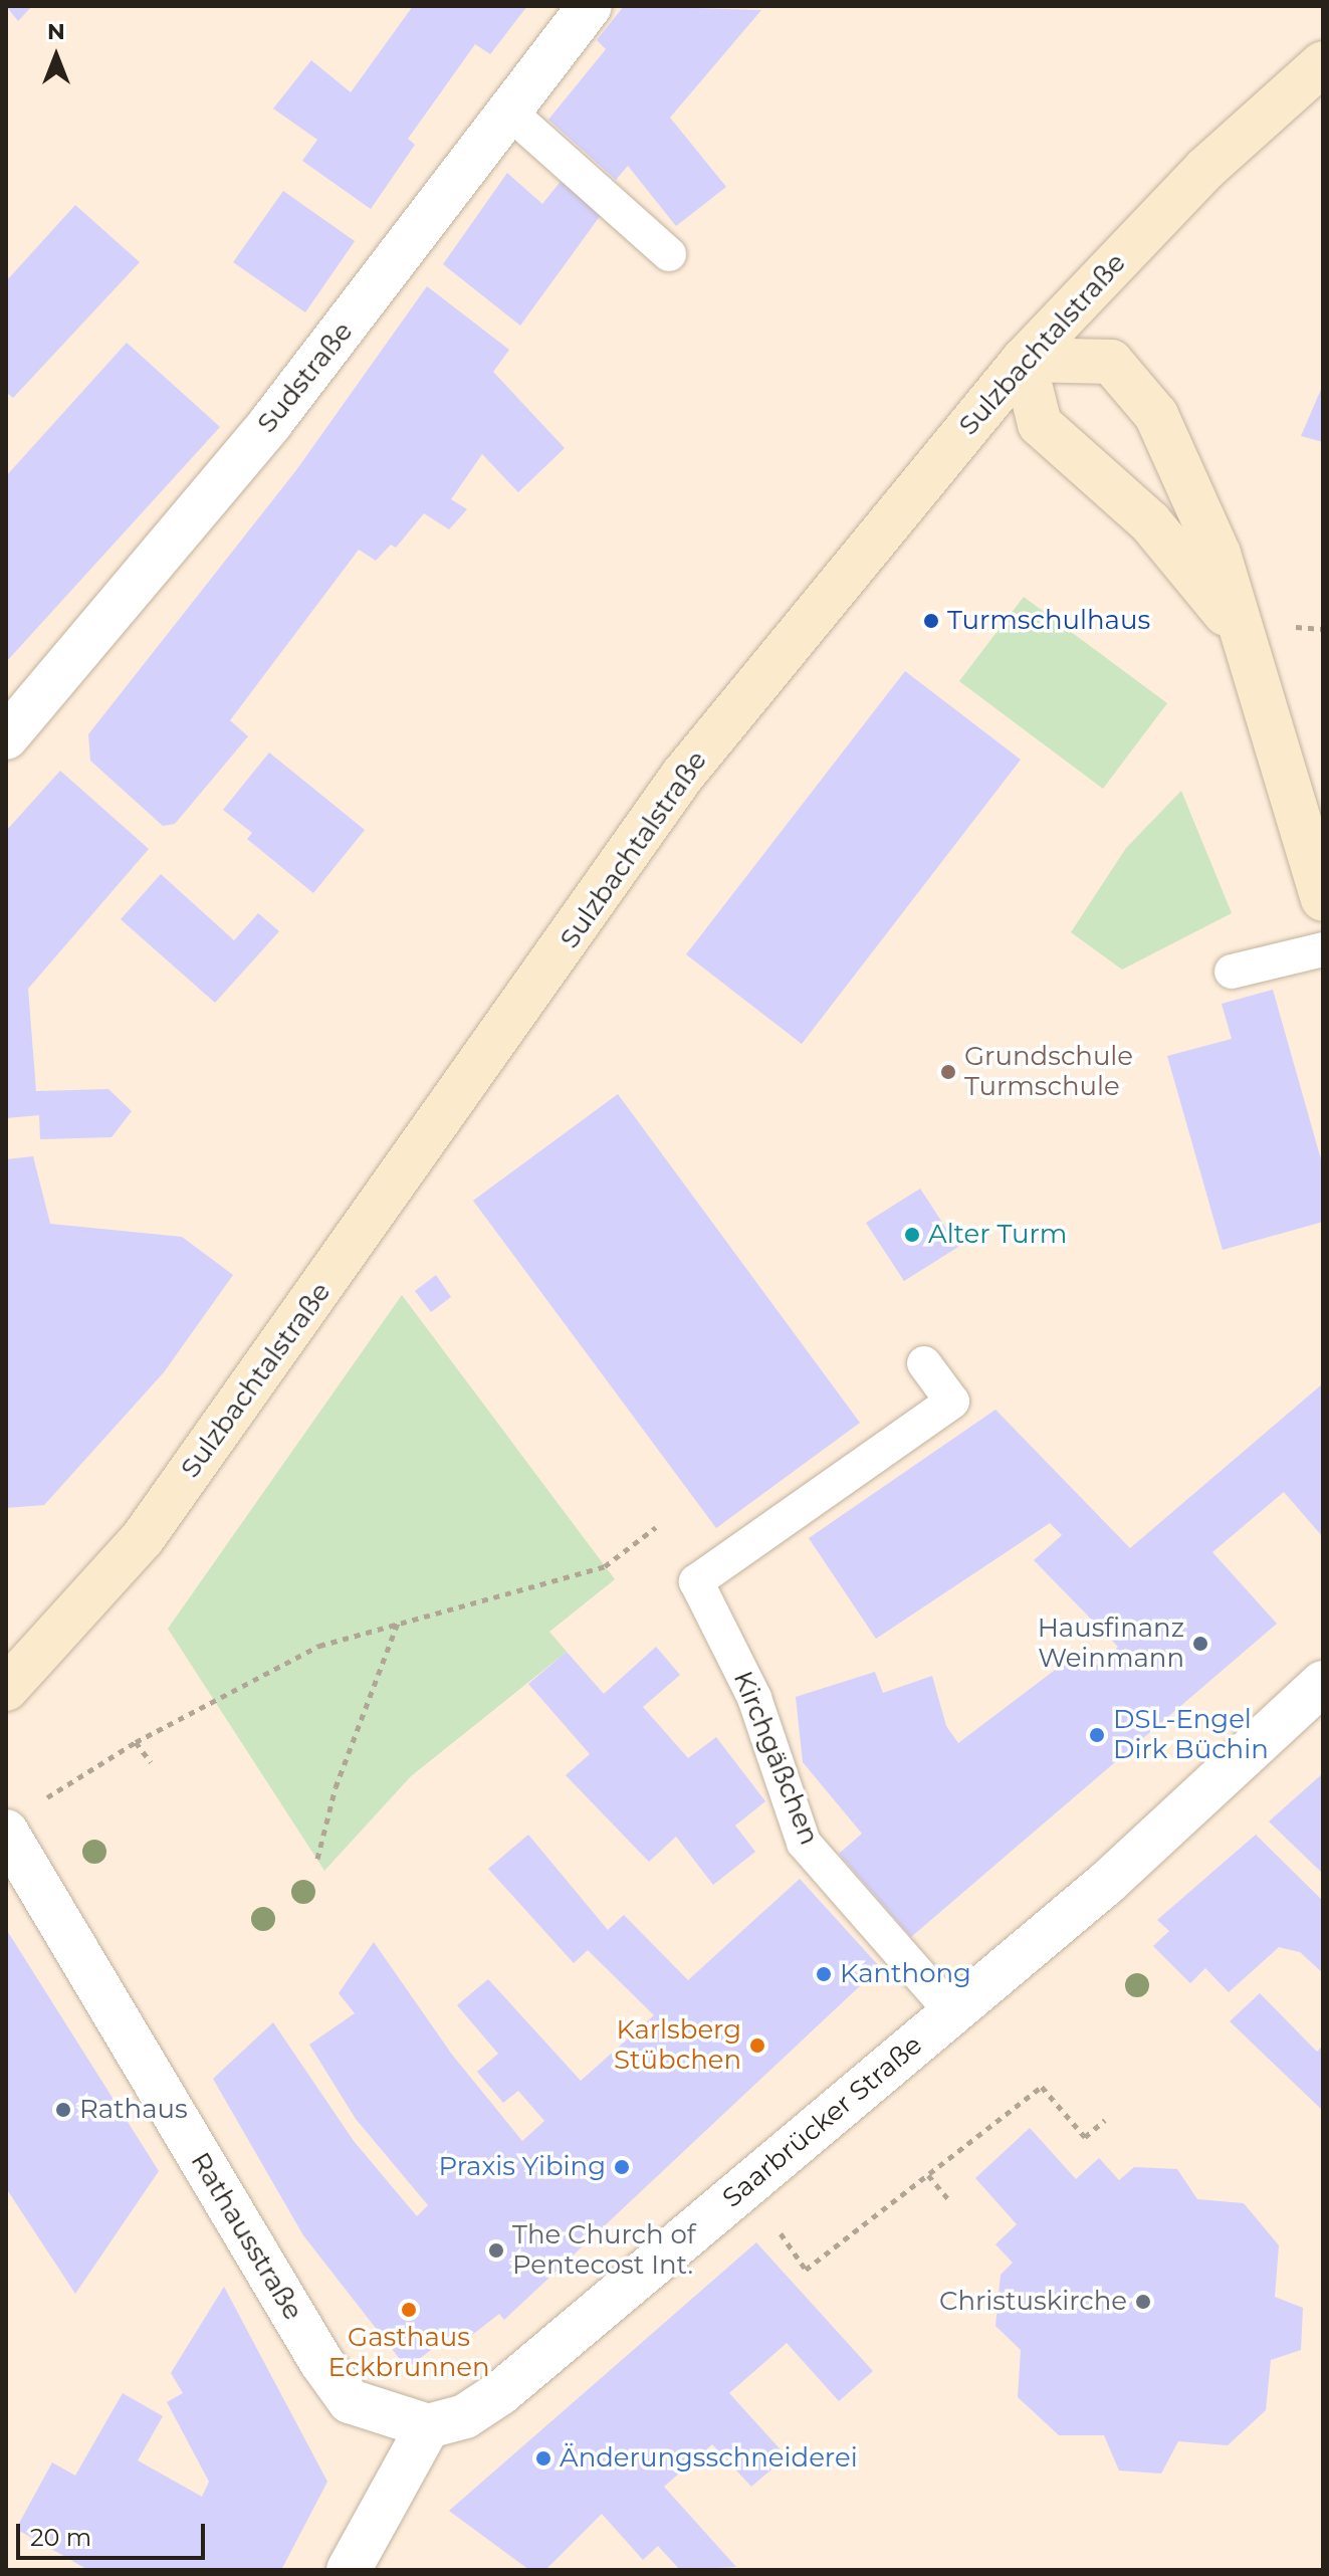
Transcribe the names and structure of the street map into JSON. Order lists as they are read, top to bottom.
{
  "streets": {
    "main road": ["Sulzbachtalstraße"],
    "street": ["Sudstraße", "Saarbrücker Straße", "Rathausstraße"],
    "lane": ["Kirchgäßchen"]
  },
  "crossings": [
    ["Kirchgäßchen", "Saarbrücker Straße"],
    ["Saarbrücker Straße", "Rathausstraße"]
  ],
  "places": [
    "Turmschulhaus",
    "Grundschule Turmschule",
    "Alter Turm",
    "Hausfinanz Weinmann",
    "DSL-Engel Dirk Büchin",
    "Kanthong",
    "Karlsberg Stübchen",
    "Rathaus",
    "Praxis Yibing",
    "The Church of Pentecost Int.",
    "Christuskirche",
    "Gasthaus Eckbrunnen",
    "Änderungsschneiderei"
  ],
  "scale_bar": "20 m",
  "north": "top"
}
